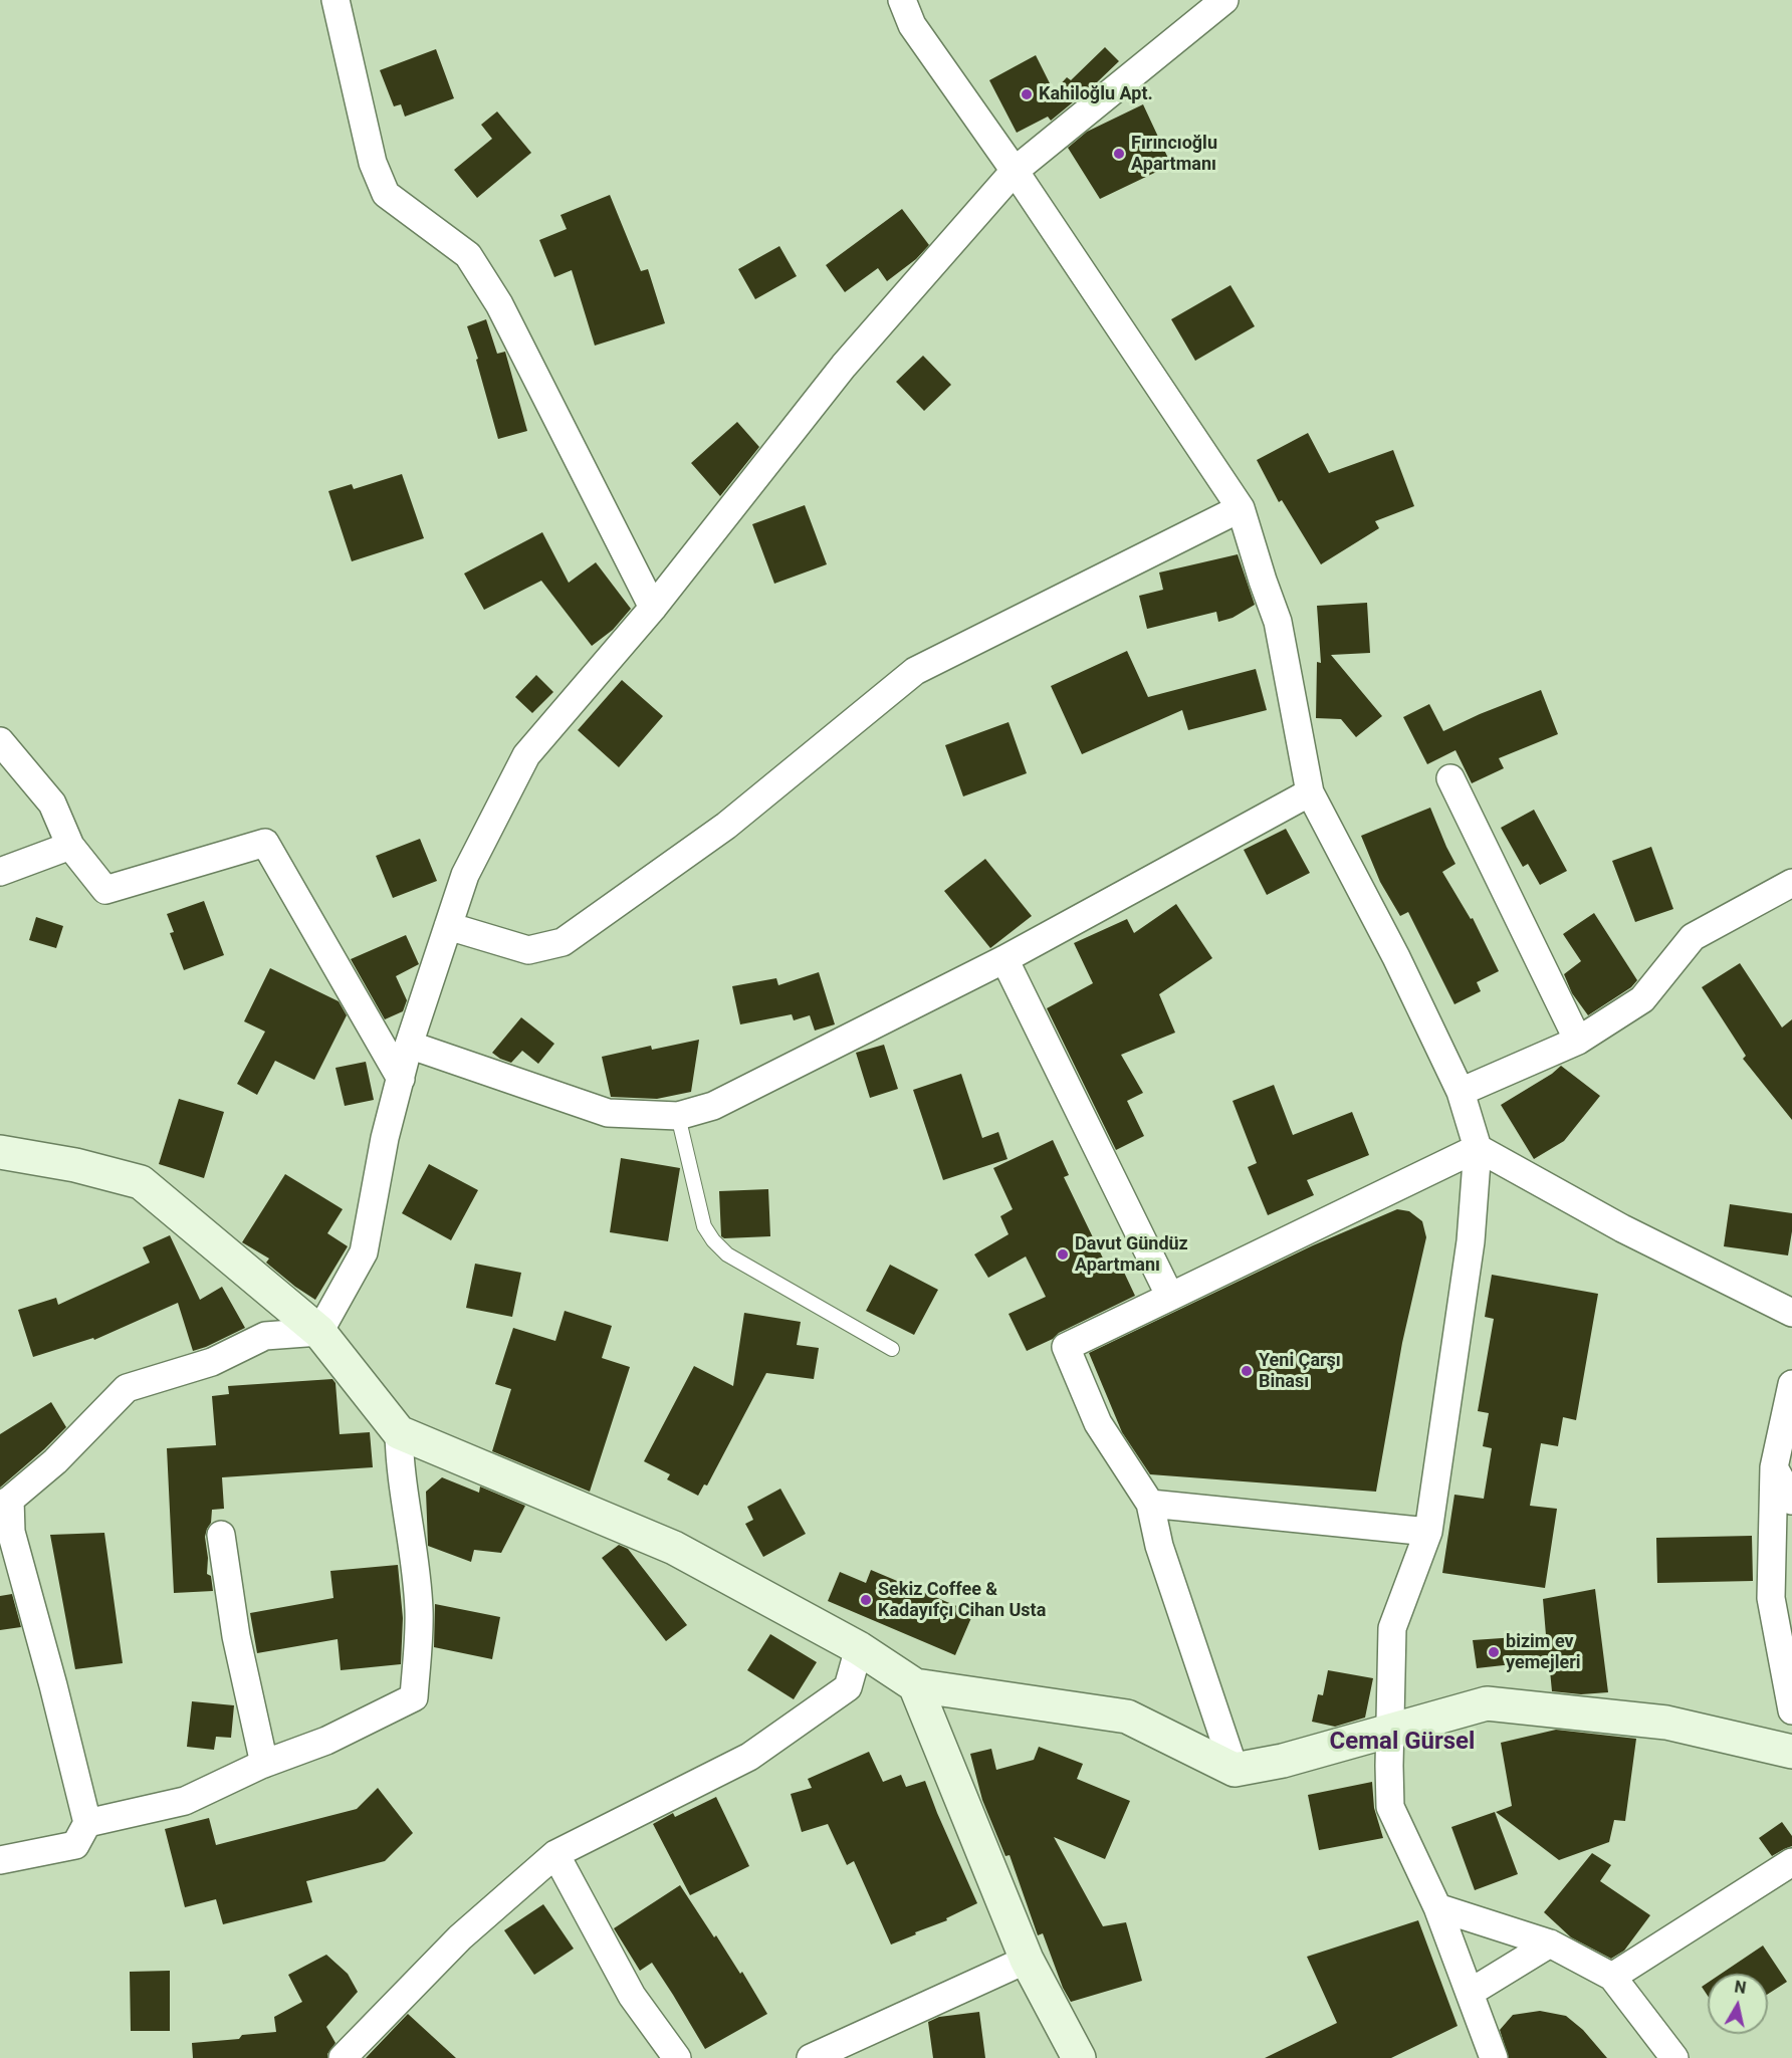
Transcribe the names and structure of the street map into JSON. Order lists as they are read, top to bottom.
{
  "districts": ["Cemal Gürsel"],
  "places": [
    "Kahiloğlu Apt.",
    "Fırıncıoğlu Apartmanı",
    "Davut Gündüz Apartmanı",
    "Yeni Çarşı Binası",
    "Sekiz Coffee & Kadayıfçı Cihan Usta",
    "bizim ev yemejleri"
  ],
  "north": "top"
}
